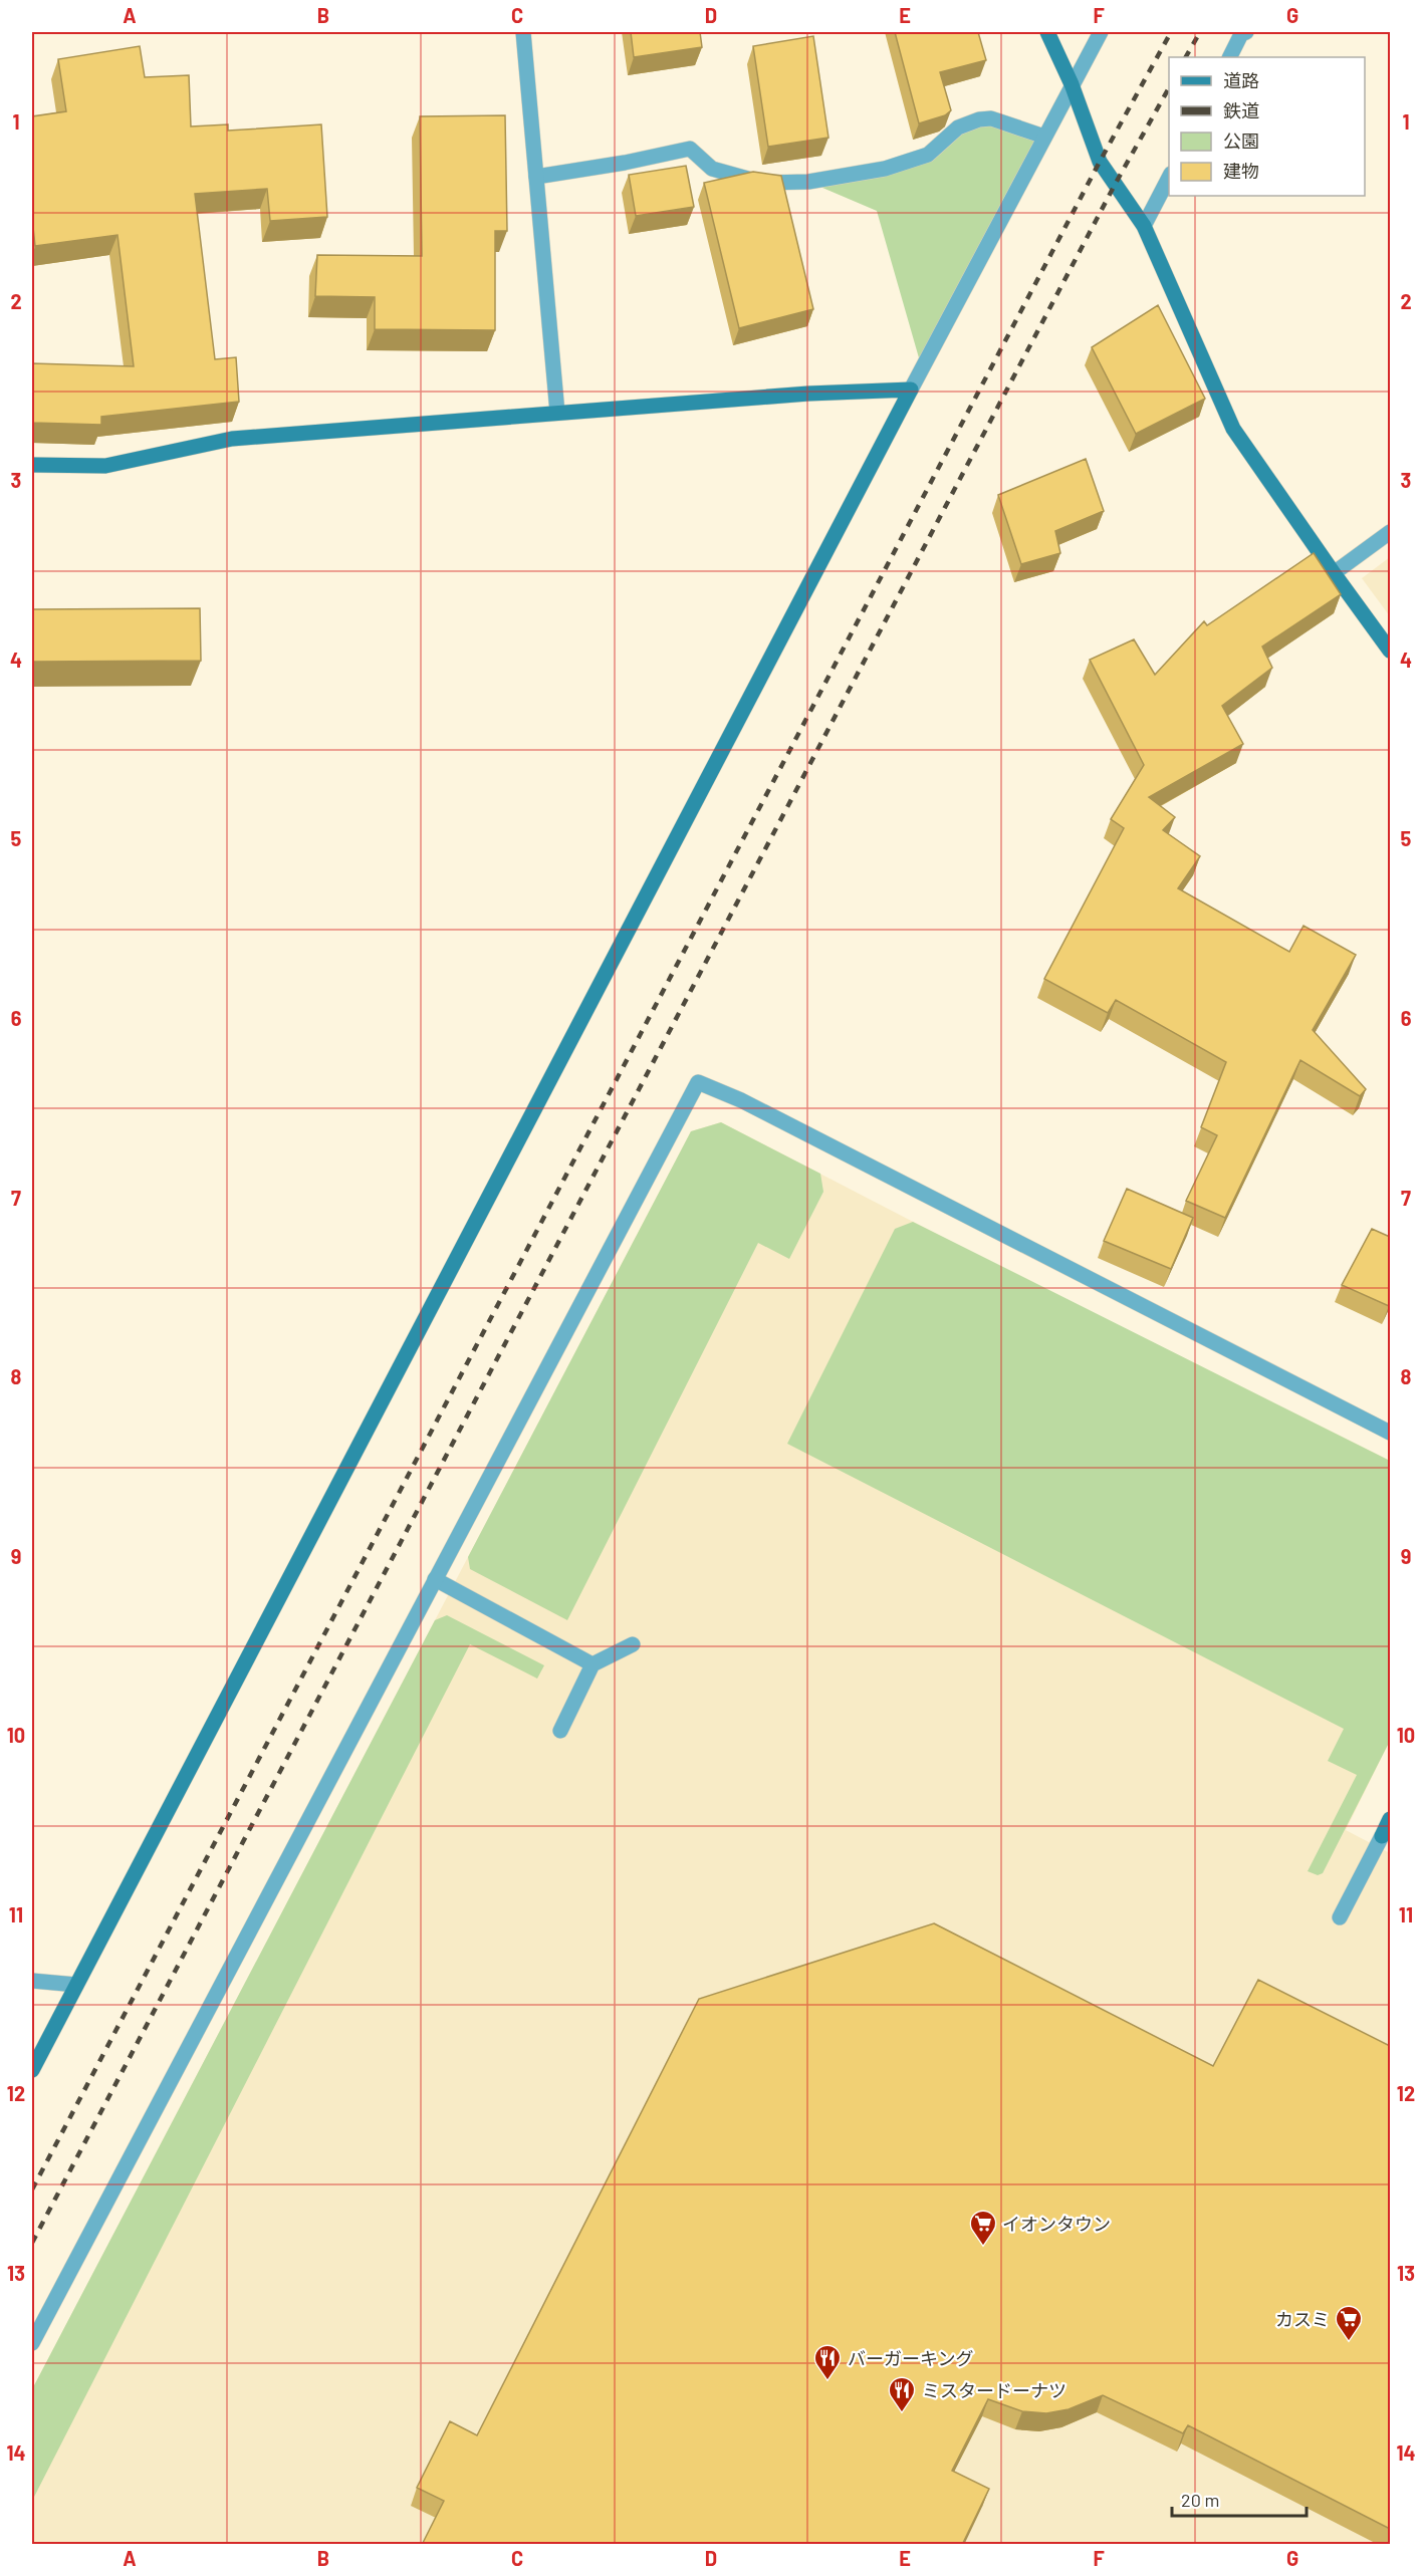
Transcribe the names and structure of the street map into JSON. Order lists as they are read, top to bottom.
{
  "places": {
    "supermarket": ["イオンタウン", "カスミ"],
    "restaurant": ["バーガーキング", "ミスタードーナツ"]
  },
  "legend": [
    "道路",
    "鉄道",
    "公園",
    "建物"
  ],
  "scale_bar": "20 m",
  "grid": {
    "columns": [
      "A",
      "B",
      "C",
      "D",
      "E",
      "F",
      "G"
    ],
    "rows": [
      "1",
      "2",
      "3",
      "4",
      "5",
      "6",
      "7",
      "8",
      "9",
      "10",
      "11",
      "12",
      "13",
      "14"
    ]
  }
}
